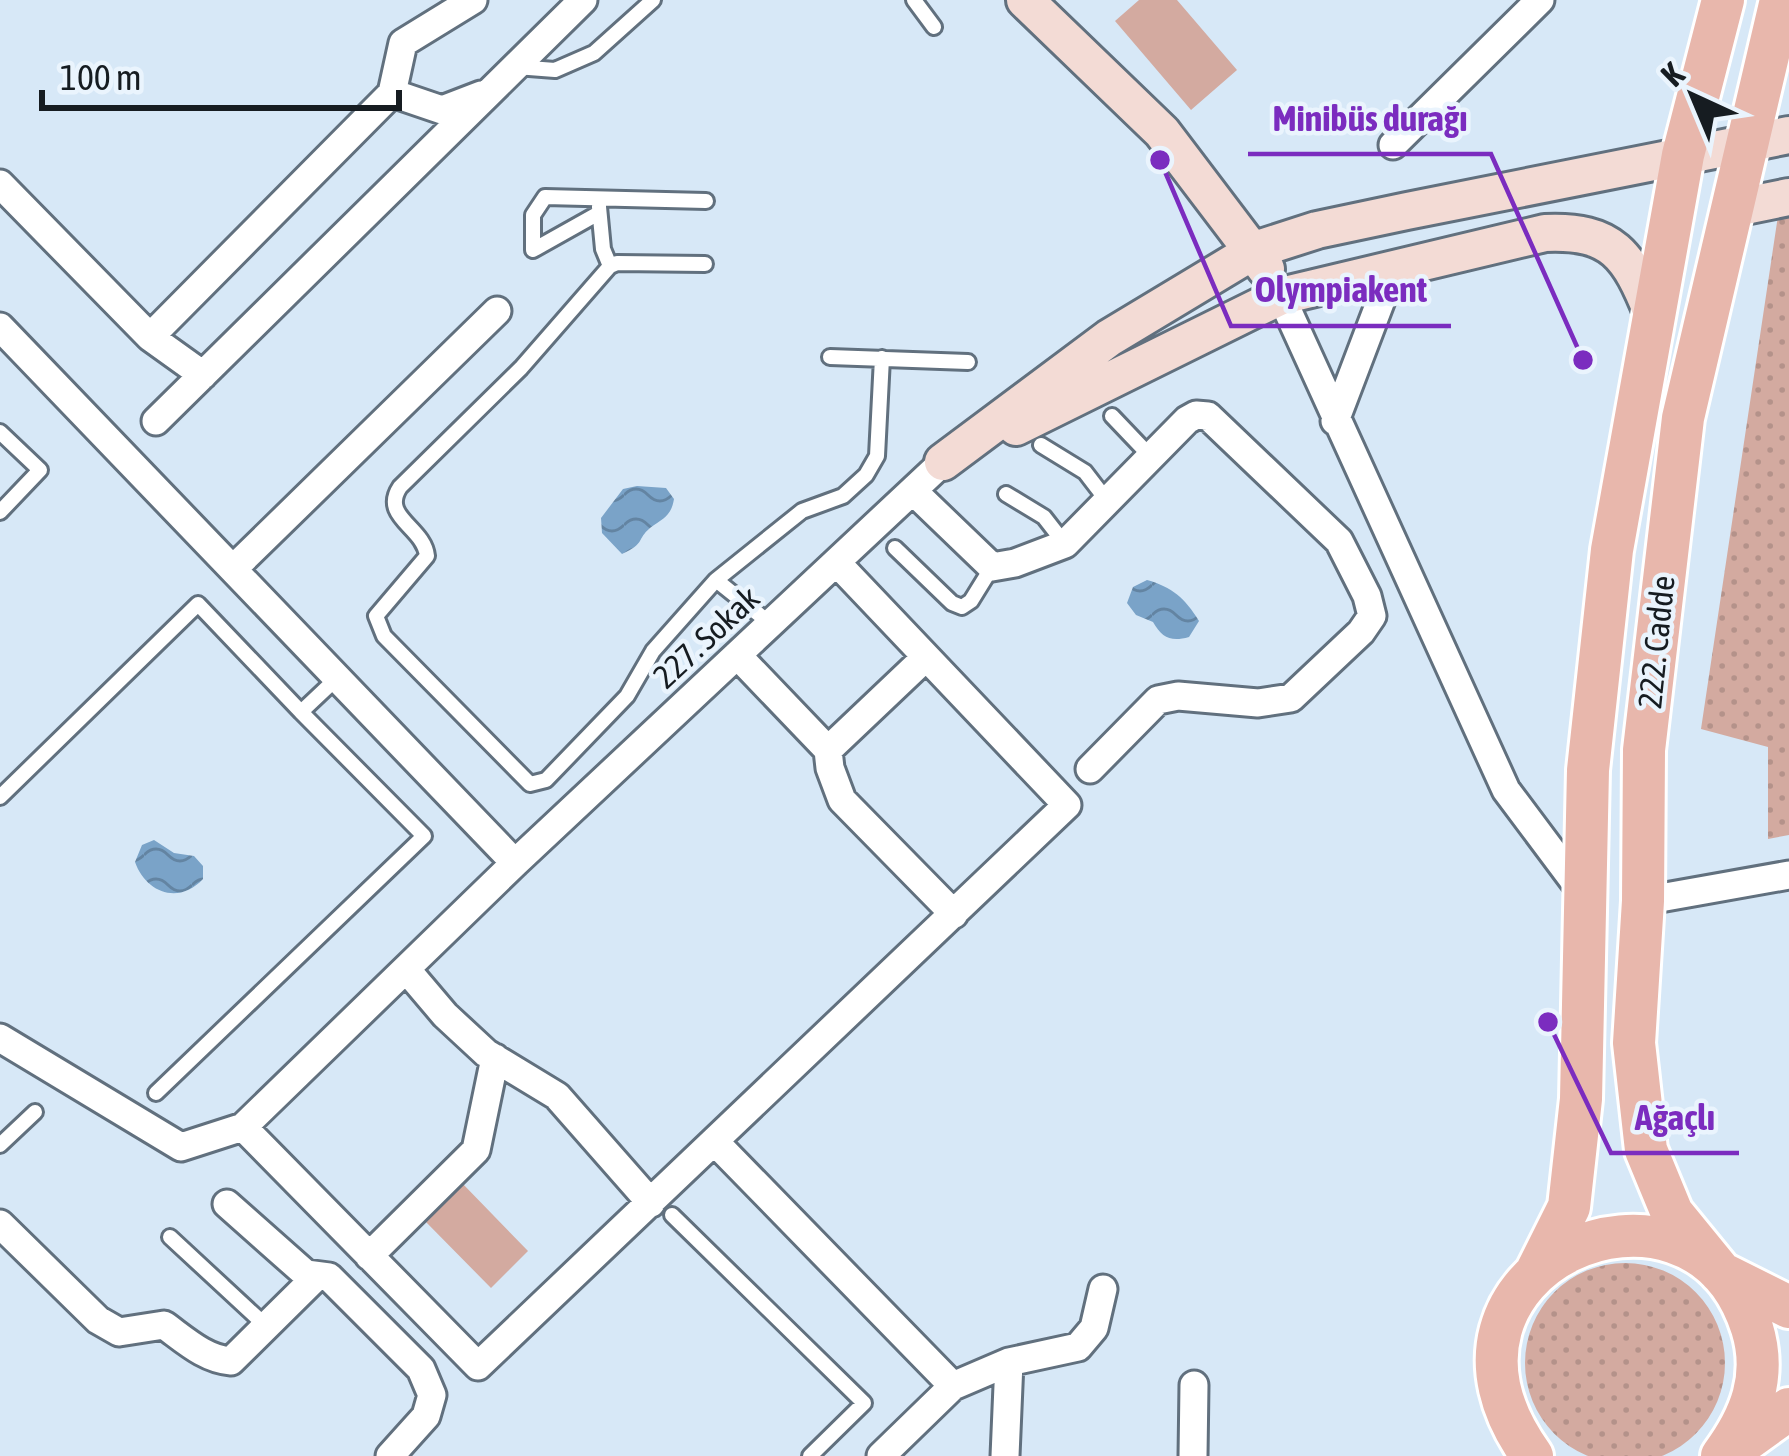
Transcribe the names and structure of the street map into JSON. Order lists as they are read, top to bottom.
{
  "streets": {
    "main road": ["222. Cadde"],
    "street": ["227. Sokak"]
  },
  "places": ["Olympiakent", "Minibüs durağı", "Ağaçlı"],
  "scale_bar": "100 m",
  "north": "top left"
}
